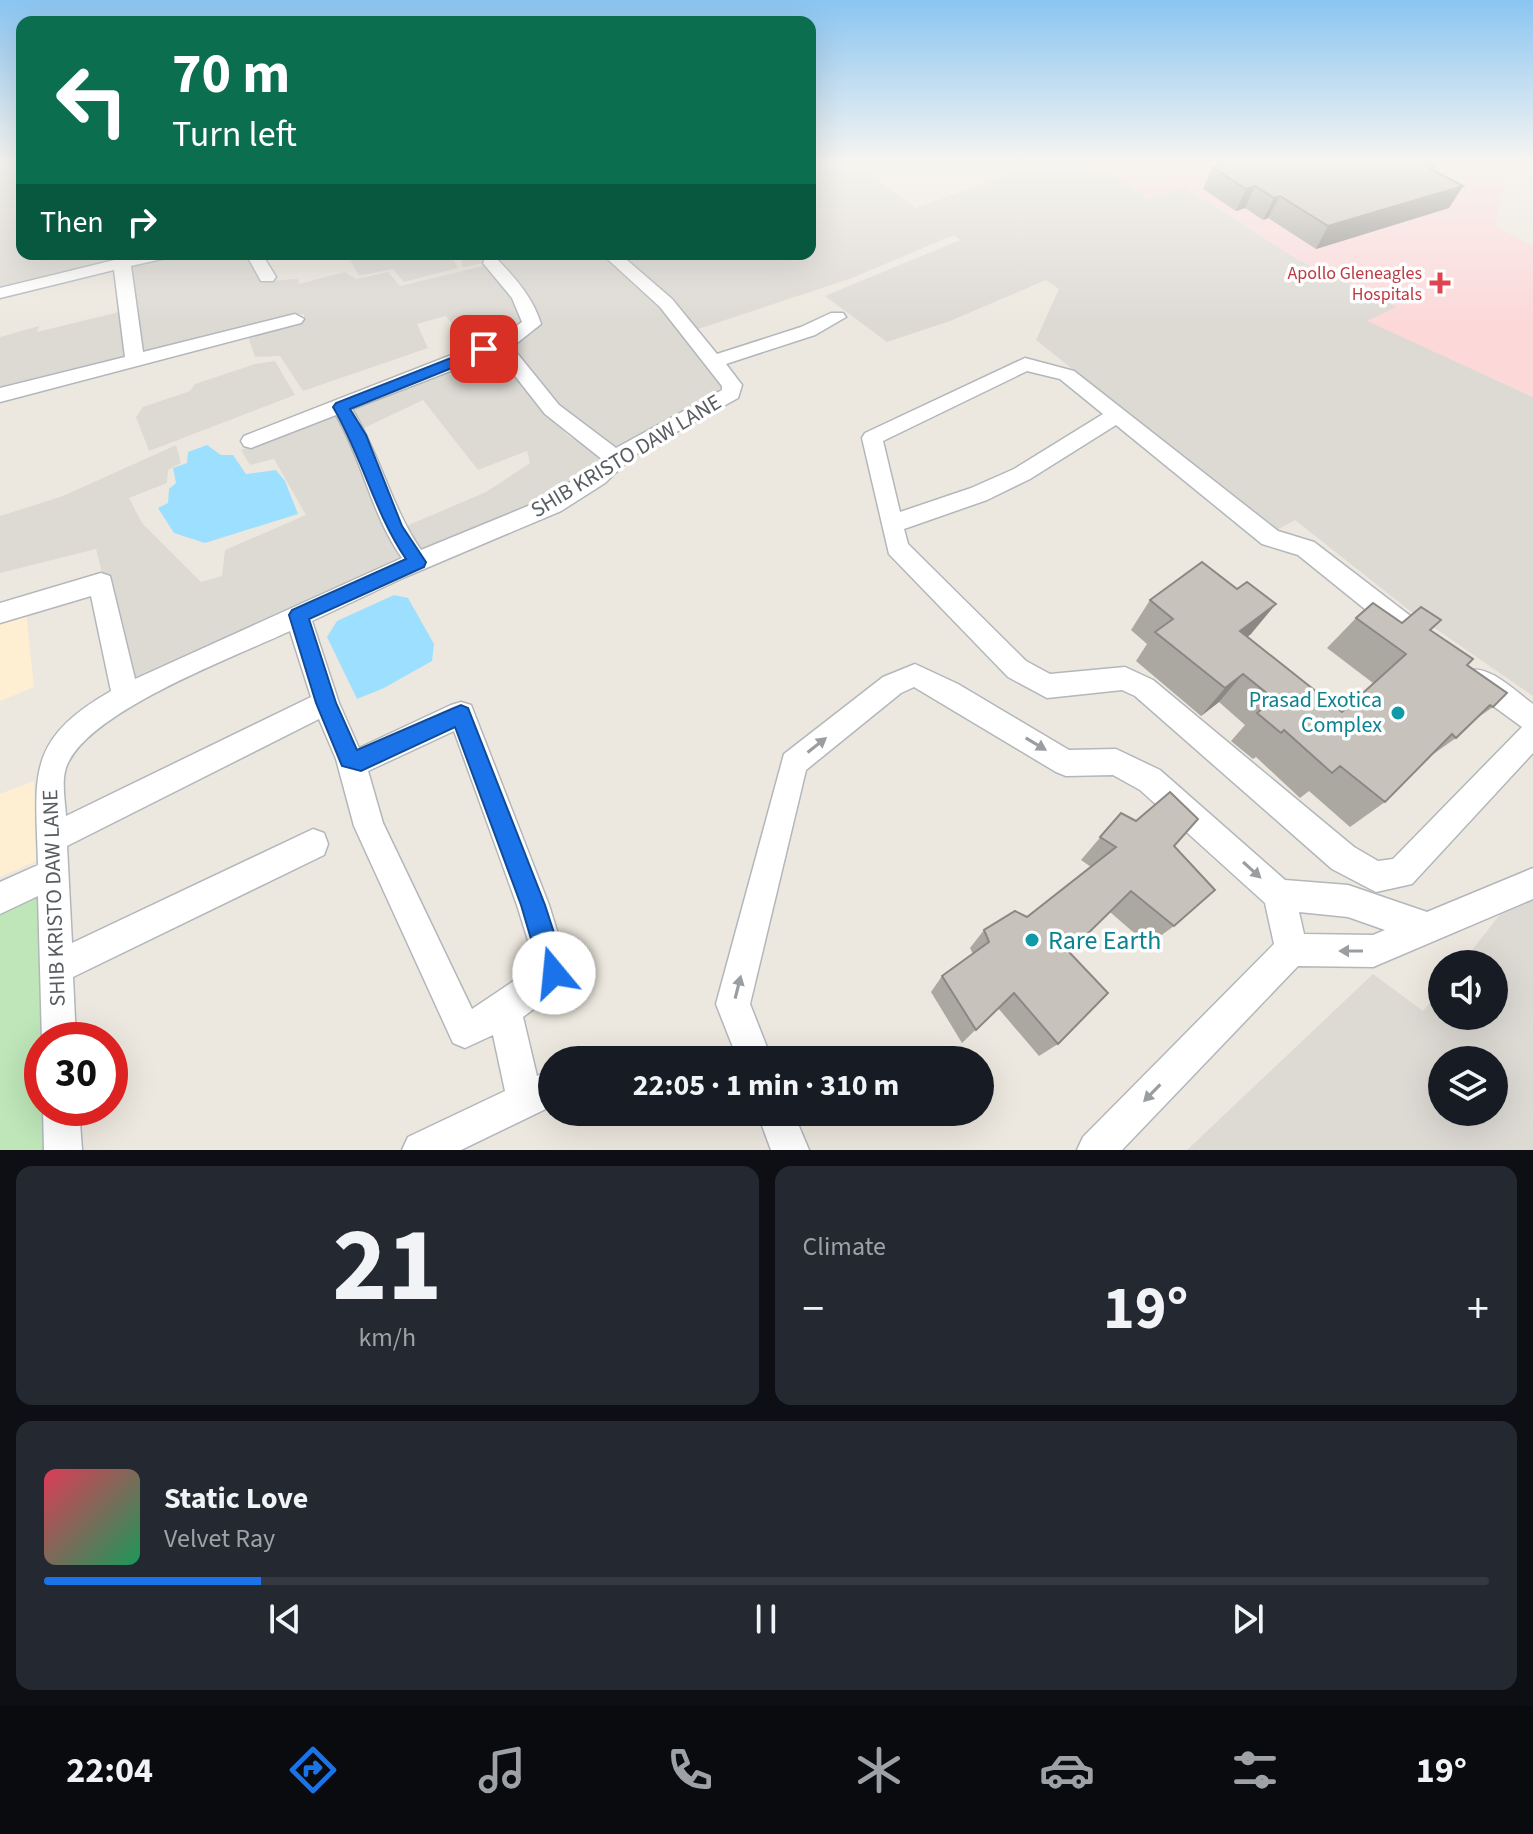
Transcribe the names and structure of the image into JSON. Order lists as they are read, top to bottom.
{
  "streets": {
    "street": ["SHIB KRISTO DAW LANE"]
  },
  "places": {
    "health": ["Apollo Gleneagles Hospitals"],
    "other": ["Prasad Exotica Complex", "Rare Earth"]
  },
  "page": {
    "turn": ["70 m", "Turn left"],
    "then": "Then",
    "limit": "30",
    "trip": "22:05 · 1 min · 310 m",
    "tile": [
      ["21", "km/h"],
      "Climate"
    ],
    "heat": ["−", "19°", "+"],
    "song": ["Static Love", "Velvet Ray"],
    "tabs": ["22:04", "19°"]
  }
}
